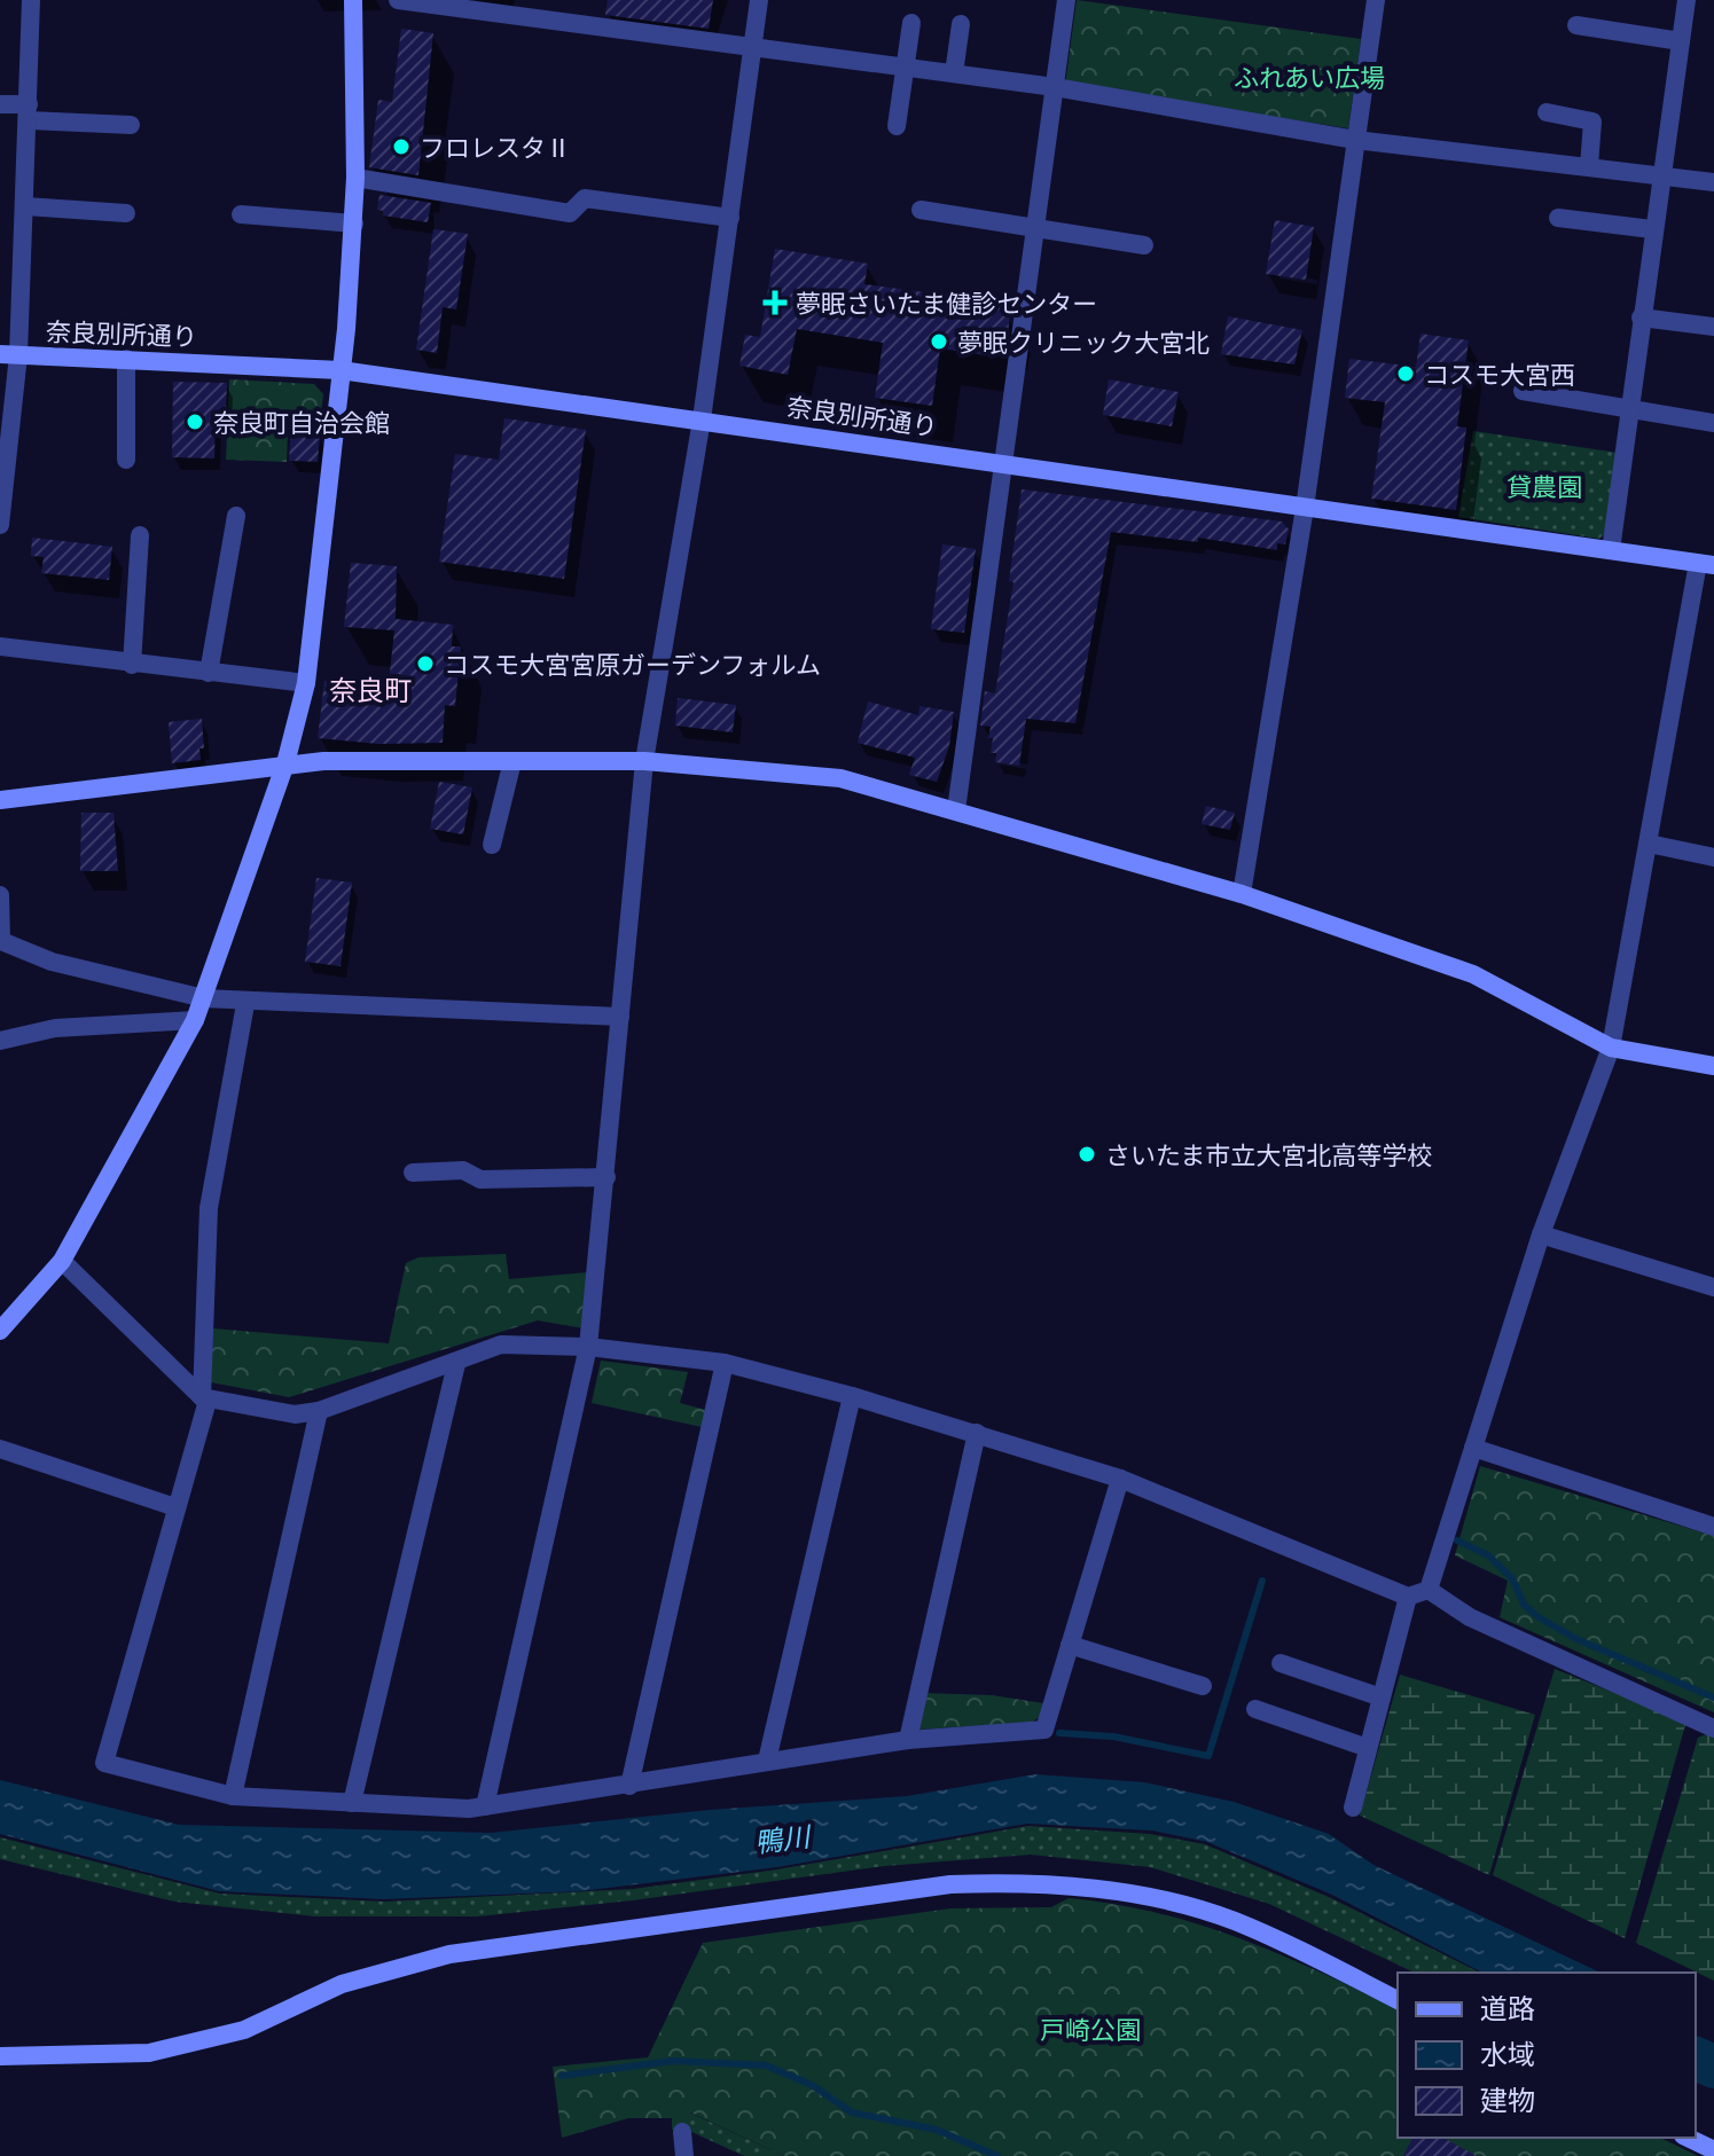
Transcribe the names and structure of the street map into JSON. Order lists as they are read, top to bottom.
{
  "streets": {
    "street": ["奈良別所通り"]
  },
  "districts": ["奈良町"],
  "water": ["鴨川"],
  "parks": ["ふれあい広場", "貸農園", "戸崎公園"],
  "places": {
    "other": [
      "フロレスタⅡ",
      "夢眠クリニック大宮北",
      "コスモ大宮西",
      "奈良町自治会館",
      "コスモ大宮宮原ガーデンフォルム",
      "さいたま市立大宮北高等学校"
    ],
    "health": ["夢眠さいたま健診センター"]
  },
  "legend": ["道路", "水域", "建物"]
}
